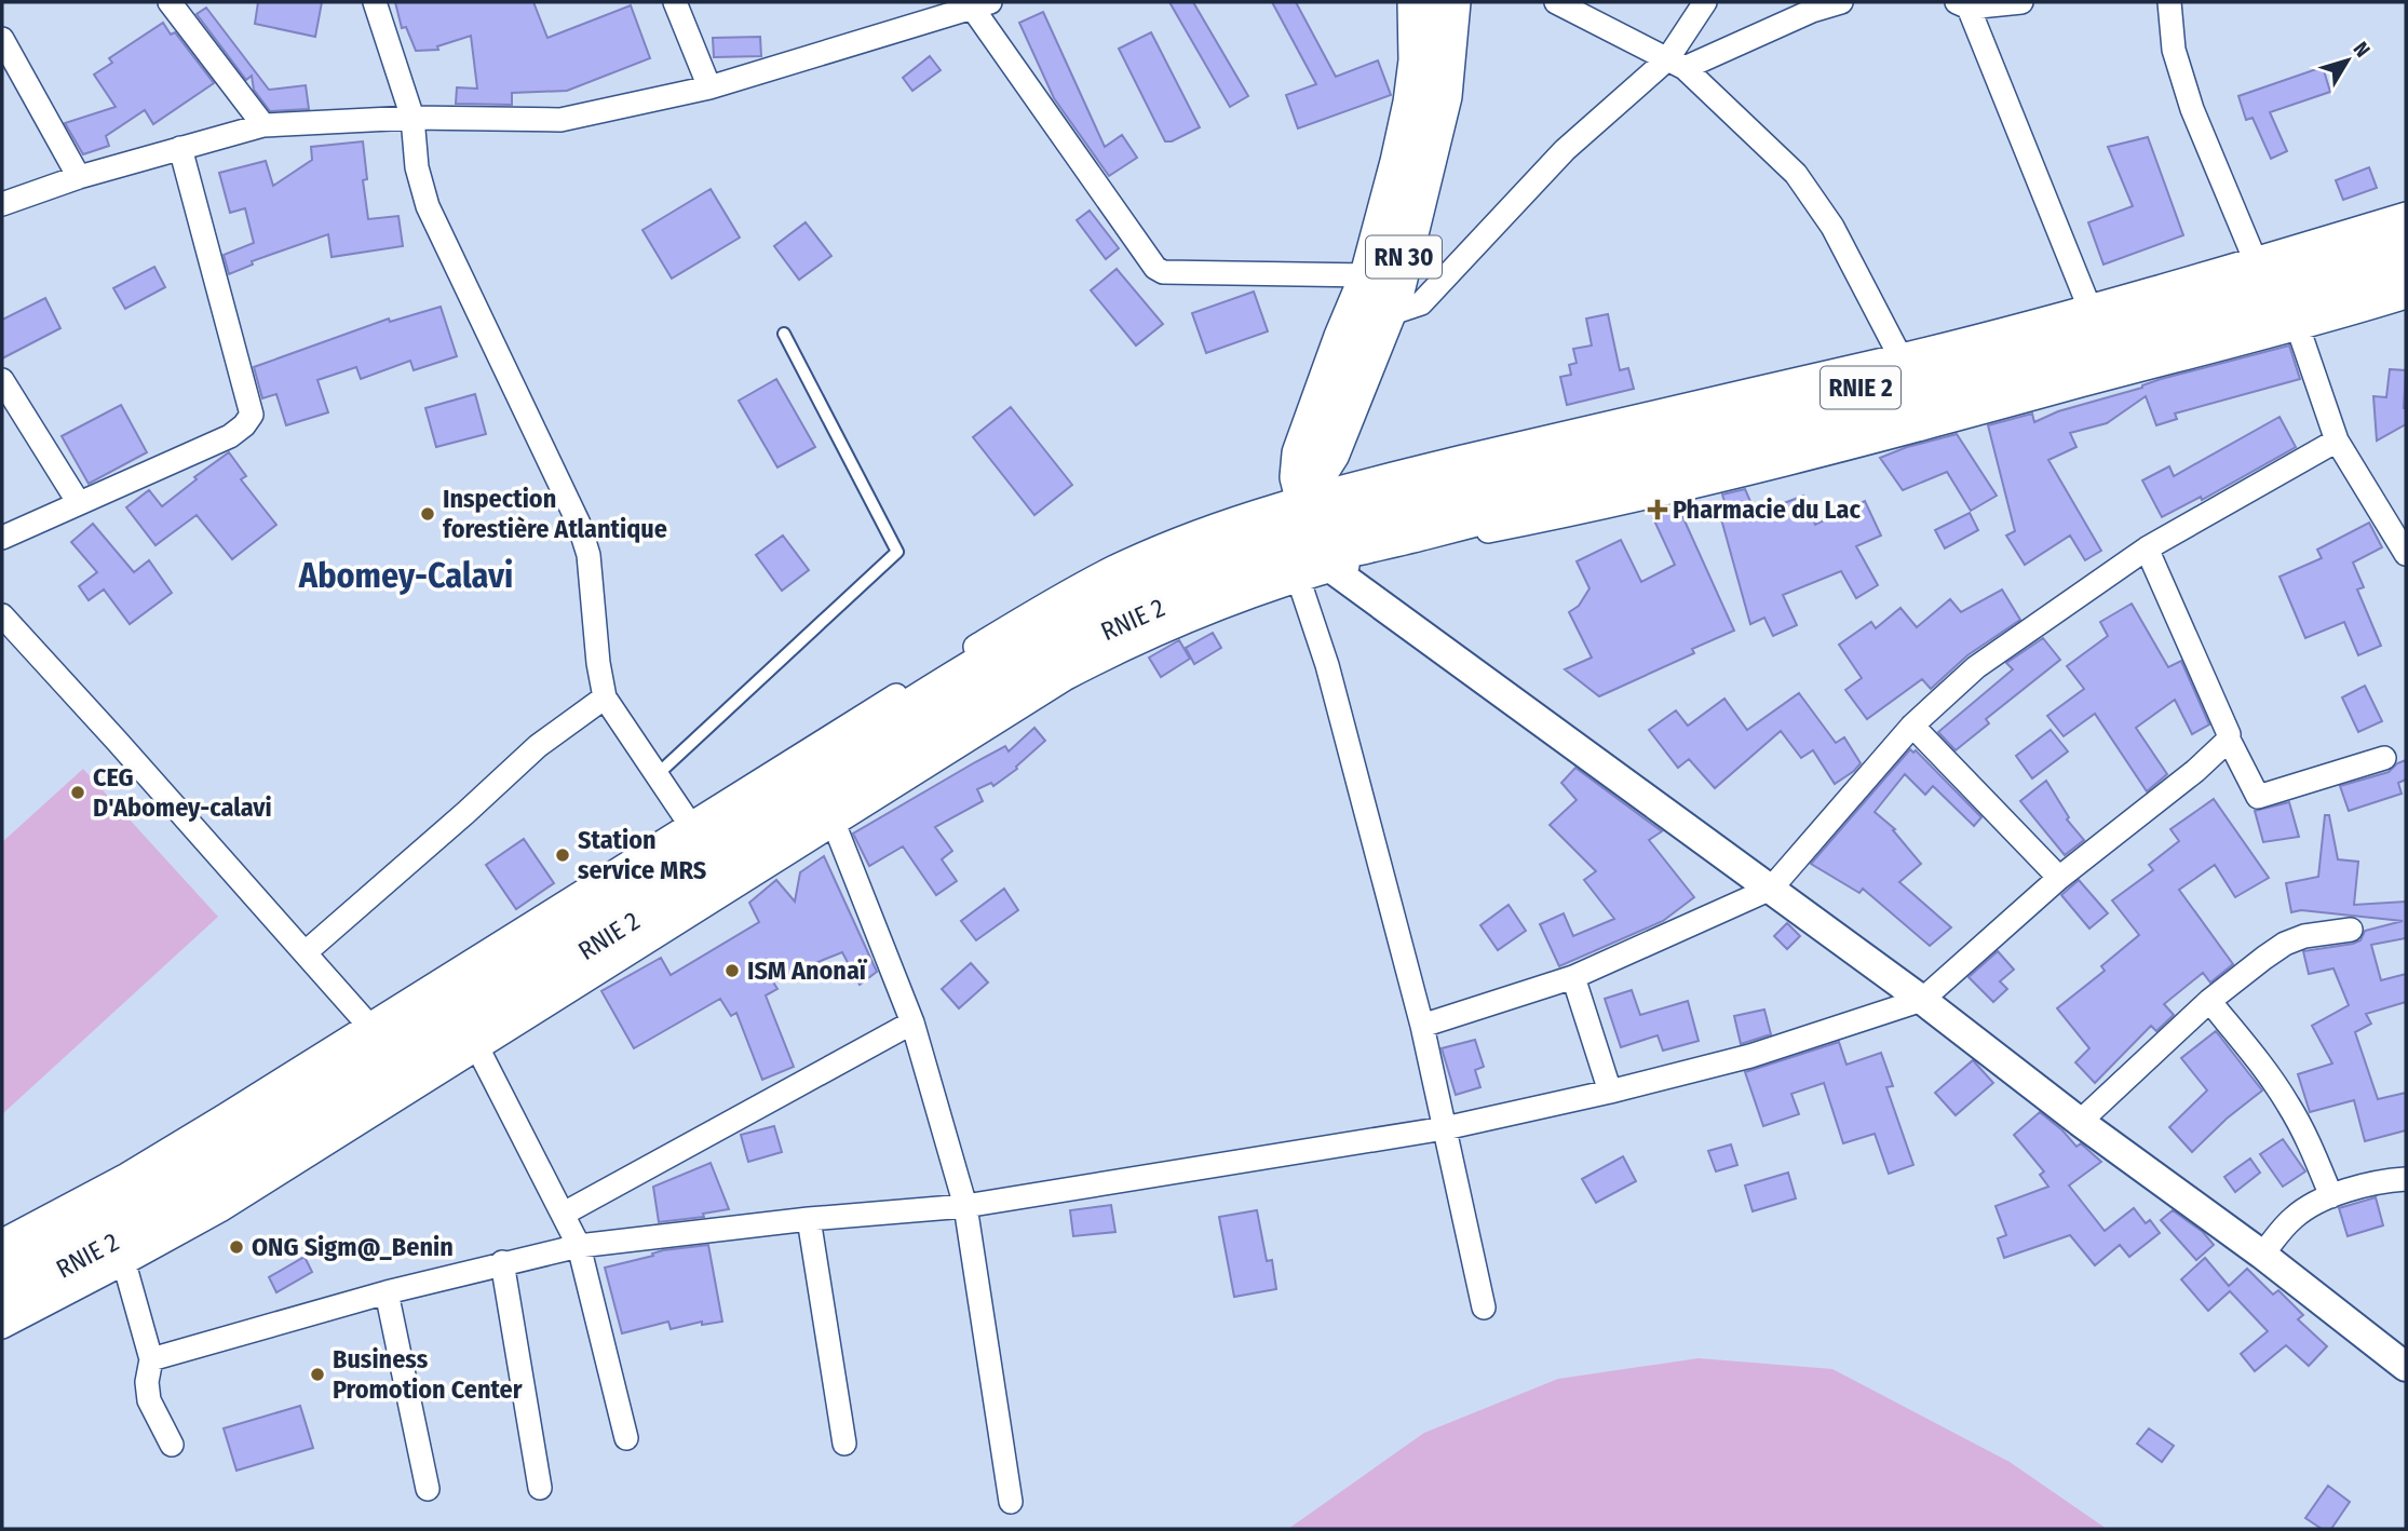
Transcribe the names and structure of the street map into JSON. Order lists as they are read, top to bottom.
{
  "streets": {
    "highway": ["RNIE 2"],
    "main road": ["RN 30"]
  },
  "crossings": [
    ["RN 30", "RNIE 2"]
  ],
  "districts": ["Abomey-Calavi"],
  "places": {
    "health": ["Pharmacie du Lac"],
    "other": [
      "Inspection forestière Atlantique",
      "CEG D'Abomey-calavi",
      "Station service MRS",
      "ISM Anonaï",
      "ONG Sigm@_Benin",
      "Business Promotion Center"
    ]
  },
  "north": "top right"
}
